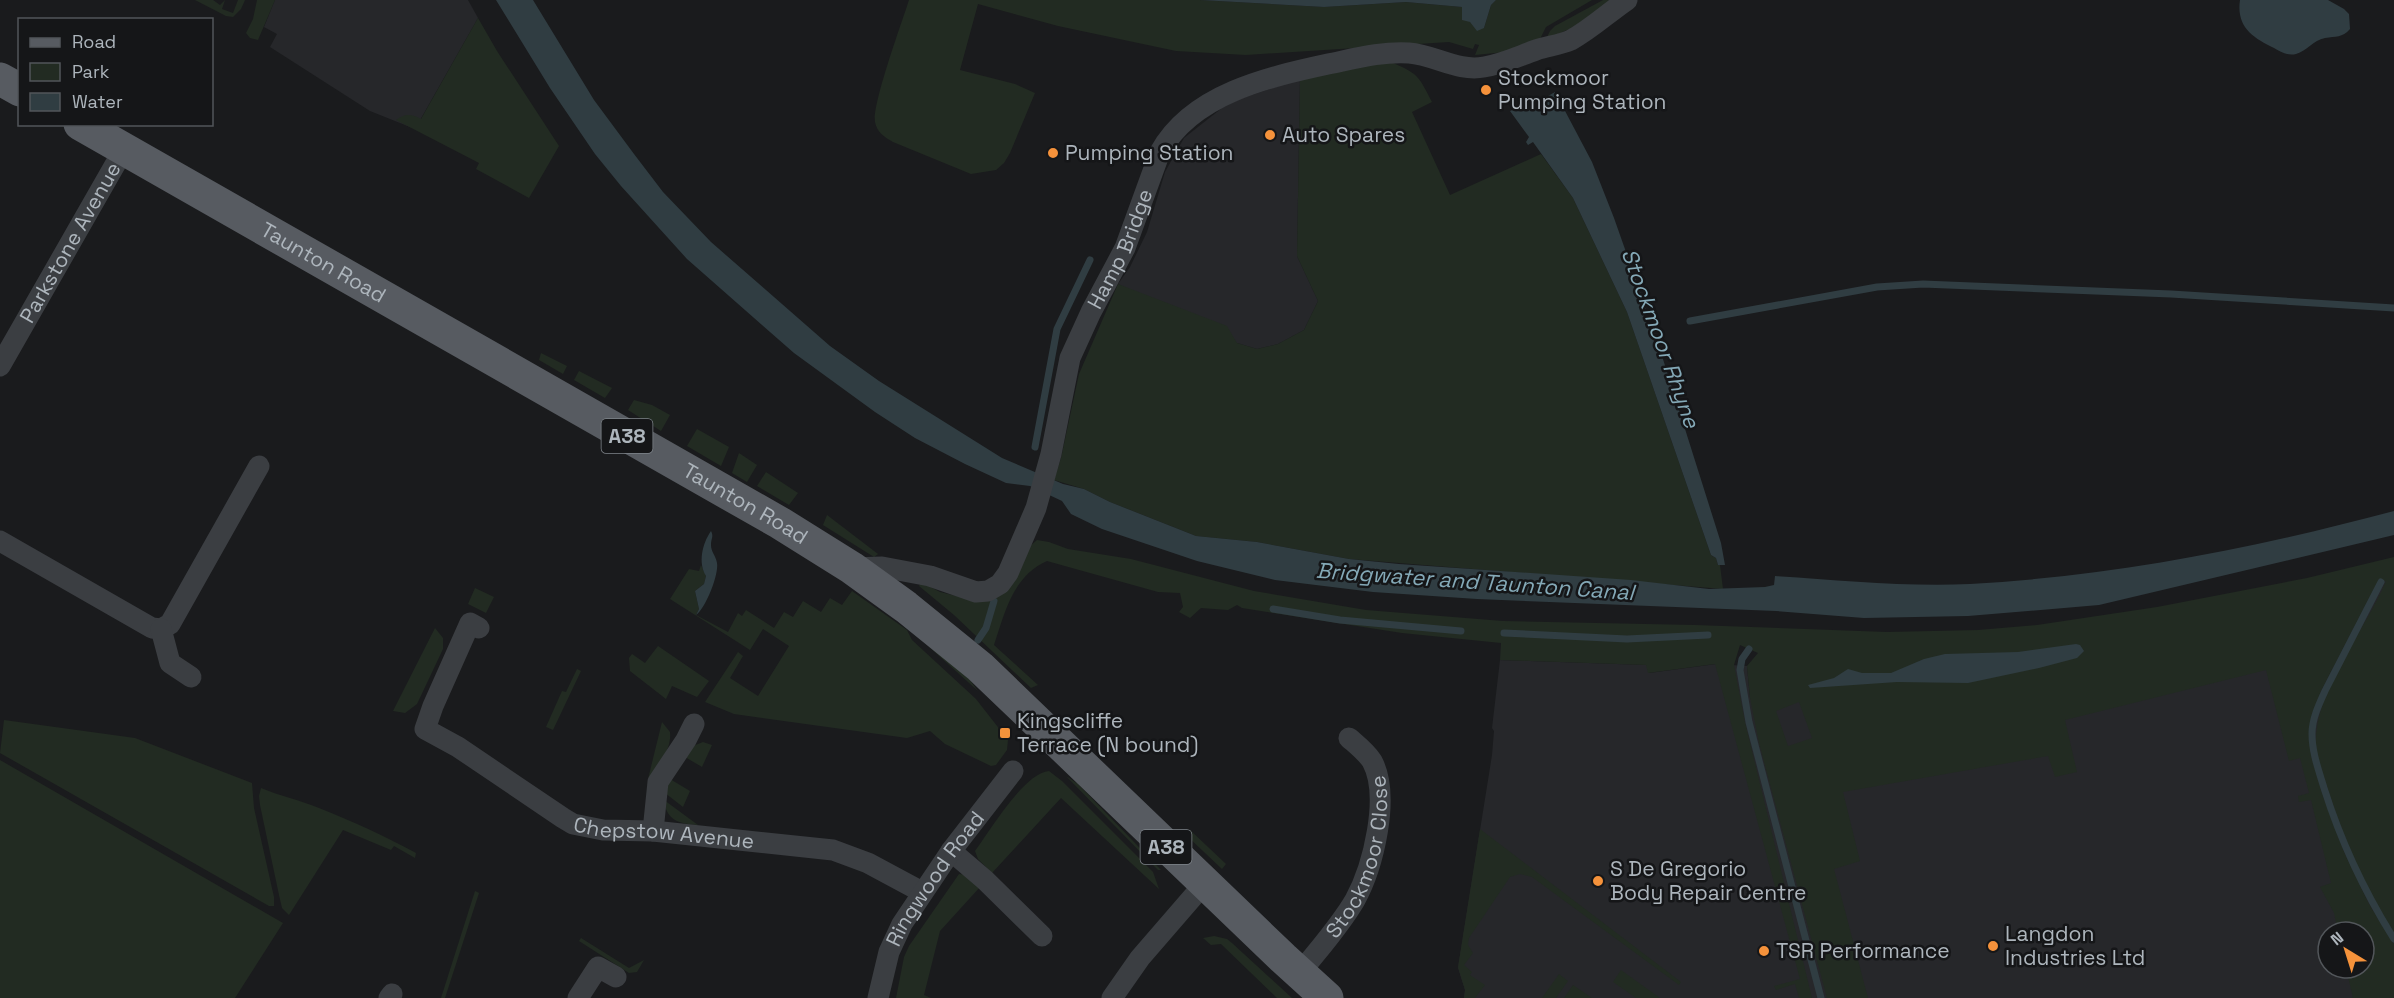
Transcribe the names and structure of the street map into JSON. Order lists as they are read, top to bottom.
{
  "streets": {
    "main road": ["Taunton Road", "A38"],
    "street": [
      "Parkstone Avenue",
      "Hamp Bridge",
      "Chepstow Avenue",
      "Stockmoor Close",
      "Ringwood Road"
    ]
  },
  "crossings": [
    ["Parkstone Avenue", "Taunton Road"],
    ["Hamp Bridge", "Taunton Road"],
    ["Taunton Road", "Stockmoor Close"],
    ["Chepstow Avenue", "Ringwood Road"]
  ],
  "water": ["Stockmoor Rhyne", "Bridgwater and Taunton Canal"],
  "places": {
    "other": [
      "Stockmoor Pumping Station",
      "Auto Spares",
      "Pumping Station",
      "S De Gregorio Body Repair Centre",
      "Langdon Industries Ltd",
      "TSR Performance"
    ],
    "transit": ["Kingscliffe Terrace (N bound)"]
  },
  "legend": ["Road", "Park", "Water"],
  "north": "top left"
}
